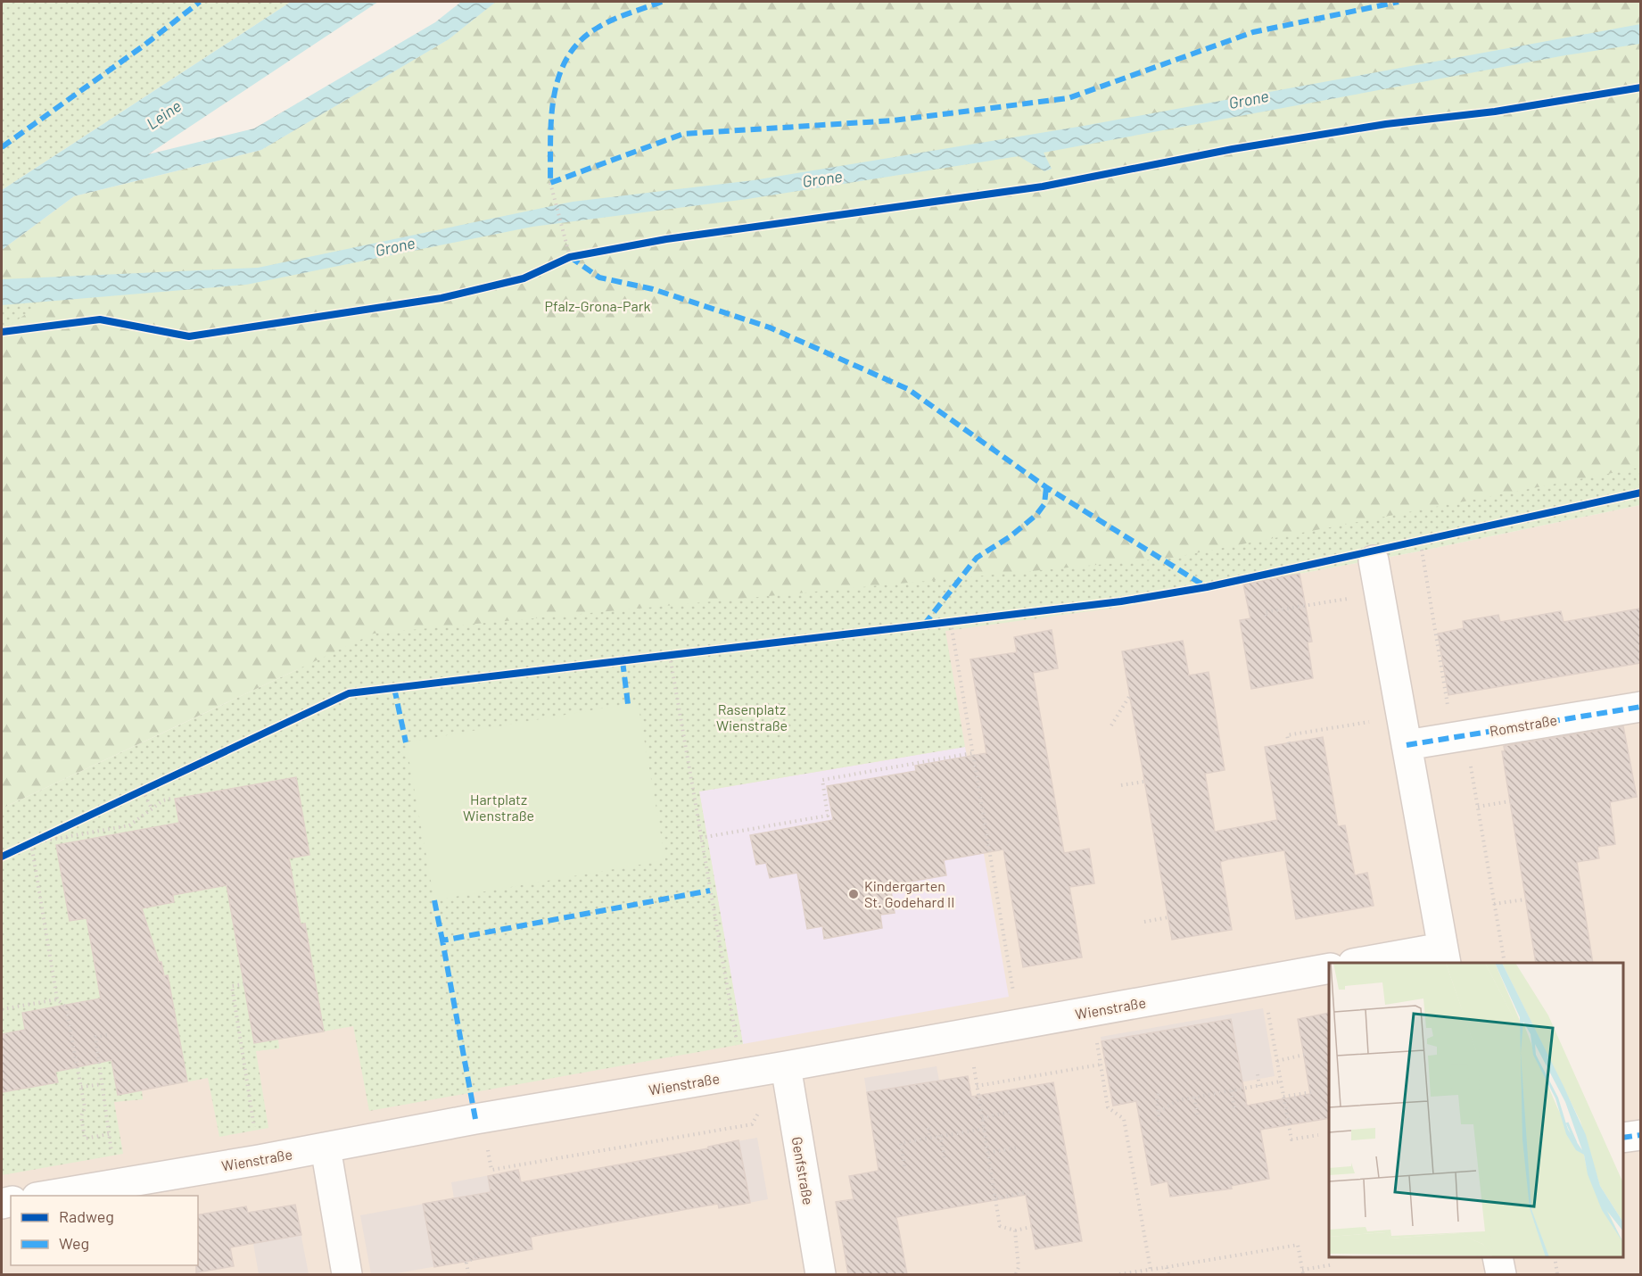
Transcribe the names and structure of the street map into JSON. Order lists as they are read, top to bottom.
{
  "streets": {
    "street": ["Romstraße", "Wienstraße", "Genfstraße"]
  },
  "crossings": [
    ["Wienstraße", "Genfstraße"]
  ],
  "water": ["Grone", "Leine"],
  "parks": ["Pfalz-Grona-Park", "Rasenplatz Wienstraße", "Hartplatz Wienstraße"],
  "places": ["Kindergarten St. Godehard II"],
  "legend": ["Radweg", "Weg"]
}
